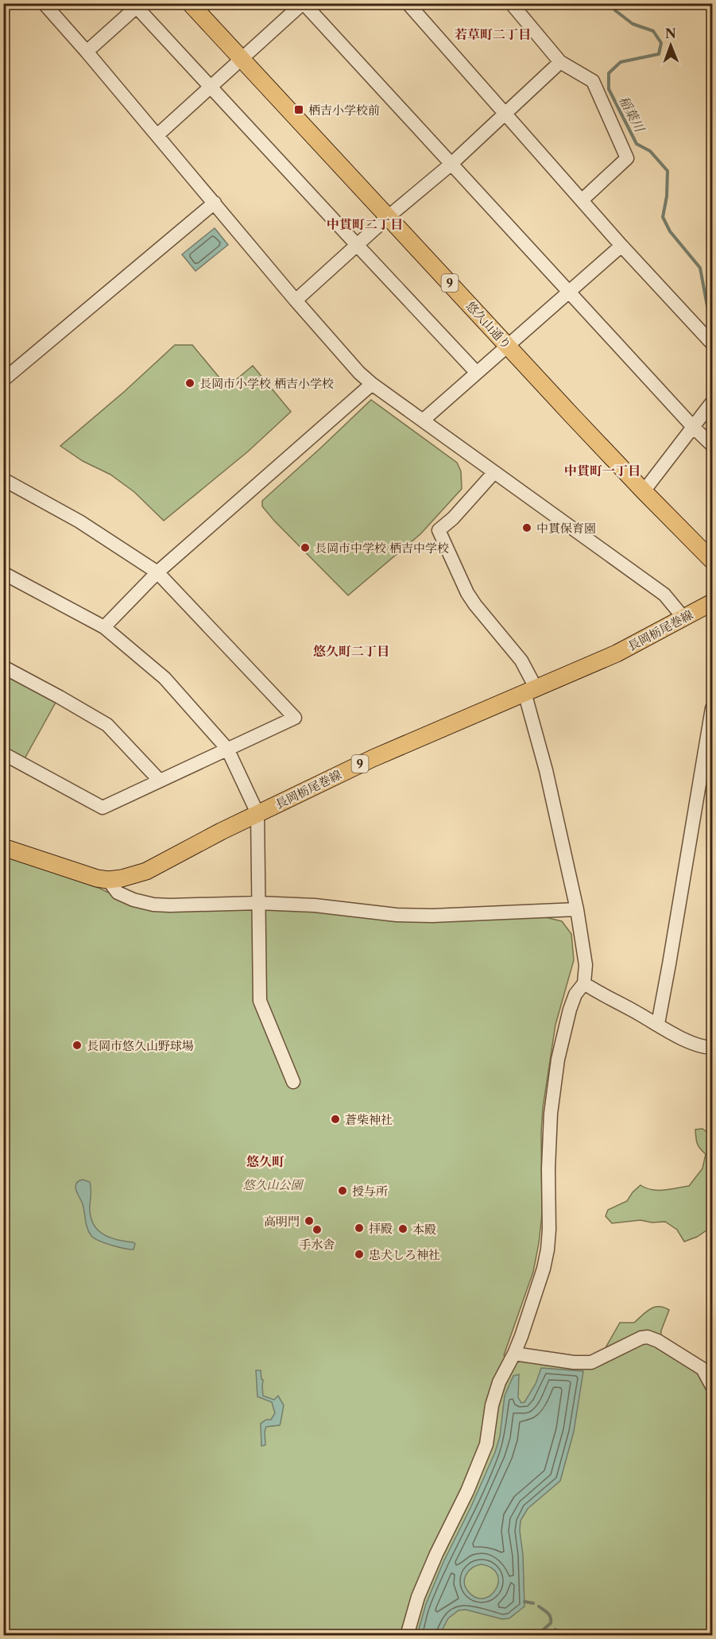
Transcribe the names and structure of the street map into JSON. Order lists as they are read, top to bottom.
{
  "streets": {
    "main road": ["9", "悠久山通り", "長岡栃尾巻線"]
  },
  "districts": [
    "若草町二丁目",
    "中貫町二丁目",
    "中貫町一丁目",
    "悠久町二丁目",
    "悠久町"
  ],
  "water": ["稲葉川"],
  "parks": ["悠久山公園"],
  "places": {
    "transit": ["栖吉小学校前"],
    "other": [
      "長岡市小学校 栖吉小学校",
      "中貫保育園",
      "長岡市中学校 栖吉中学校",
      "長岡市悠久山野球場",
      "蒼柴神社",
      "授与所",
      "高明門",
      "拝殿",
      "本殿",
      "手水舎",
      "忠犬しろ神社"
    ]
  },
  "north": "top"
}
